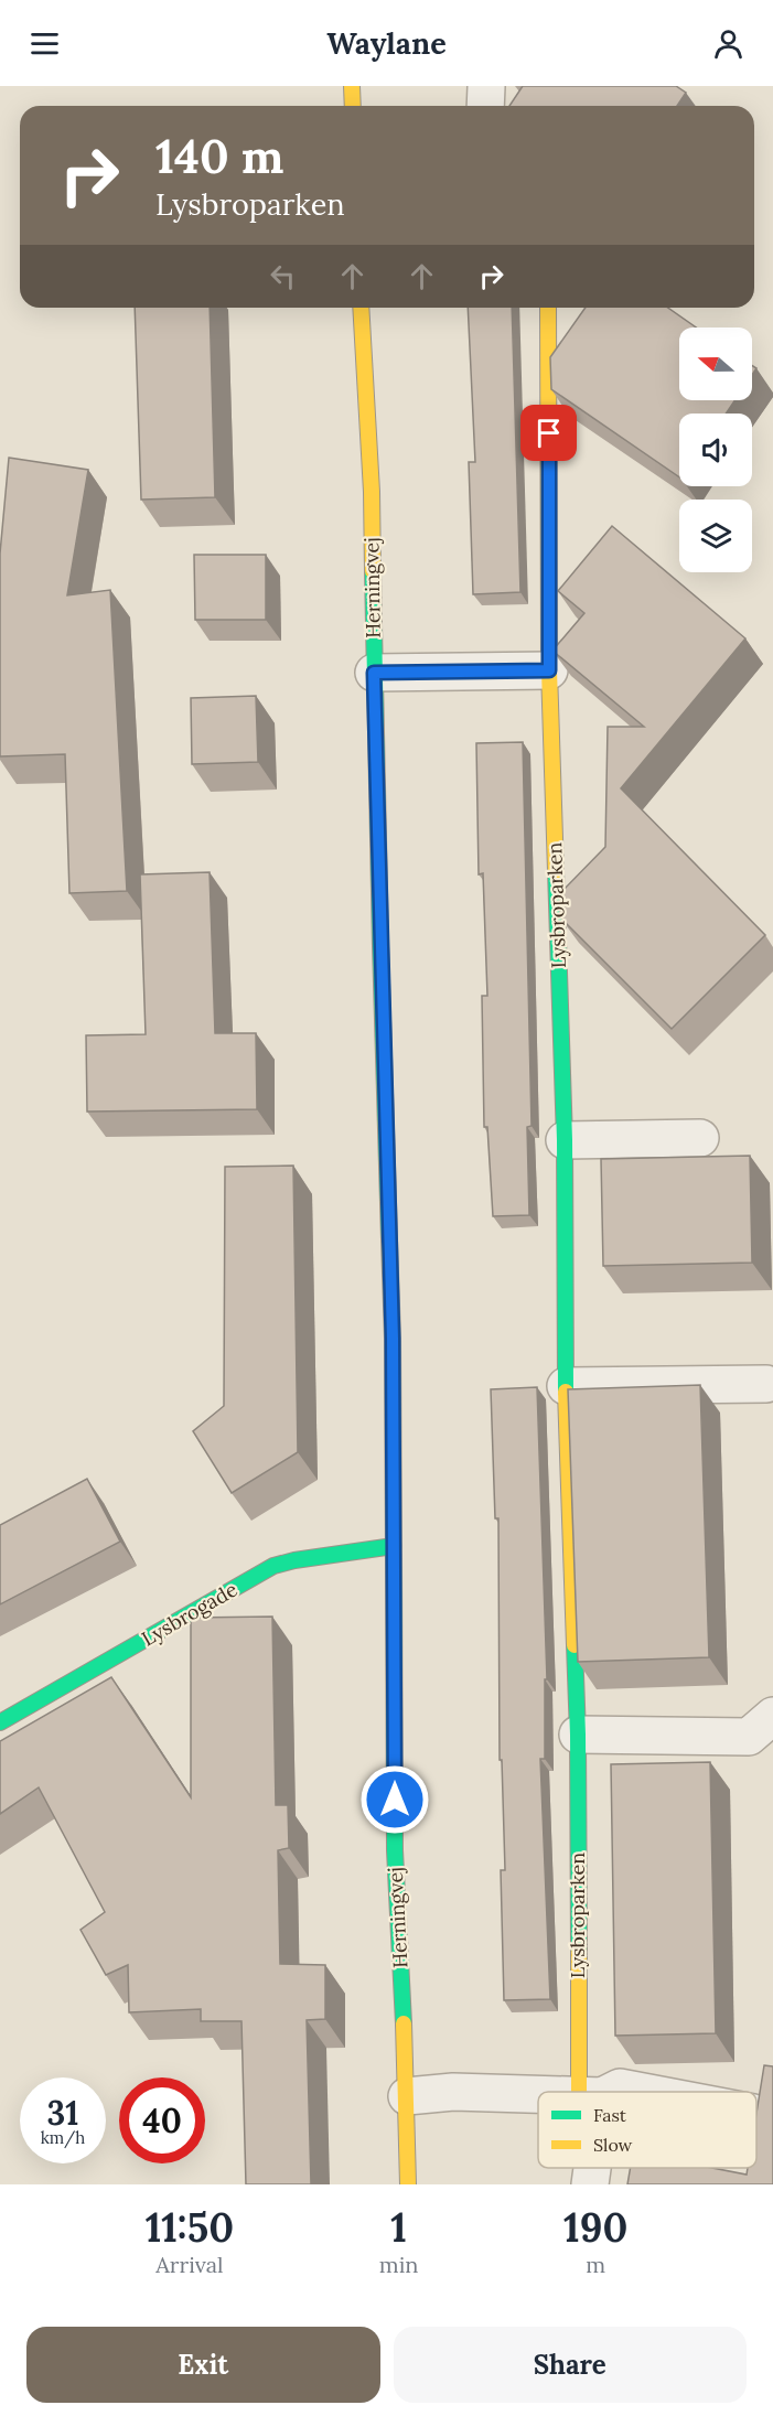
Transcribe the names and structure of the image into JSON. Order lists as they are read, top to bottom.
{
  "streets": {
    "street": ["Herningvej", "Lysbroparken", "Lysbrogade"]
  },
  "crossings": [
    ["Herningvej", "Lysbrogade"]
  ],
  "legend": ["Fast", "Slow"],
  "north": "left",
  "page": {
    "header": "Waylane",
    "turn": ["140 m", "Lysbroparken"],
    "speed": "31 km/h",
    "limit": "40",
    "eta": [
      "11:50",
      "Arrival",
      "1",
      "min",
      "190",
      "m"
    ],
    "buttons": ["Exit", "Share"]
  }
}
